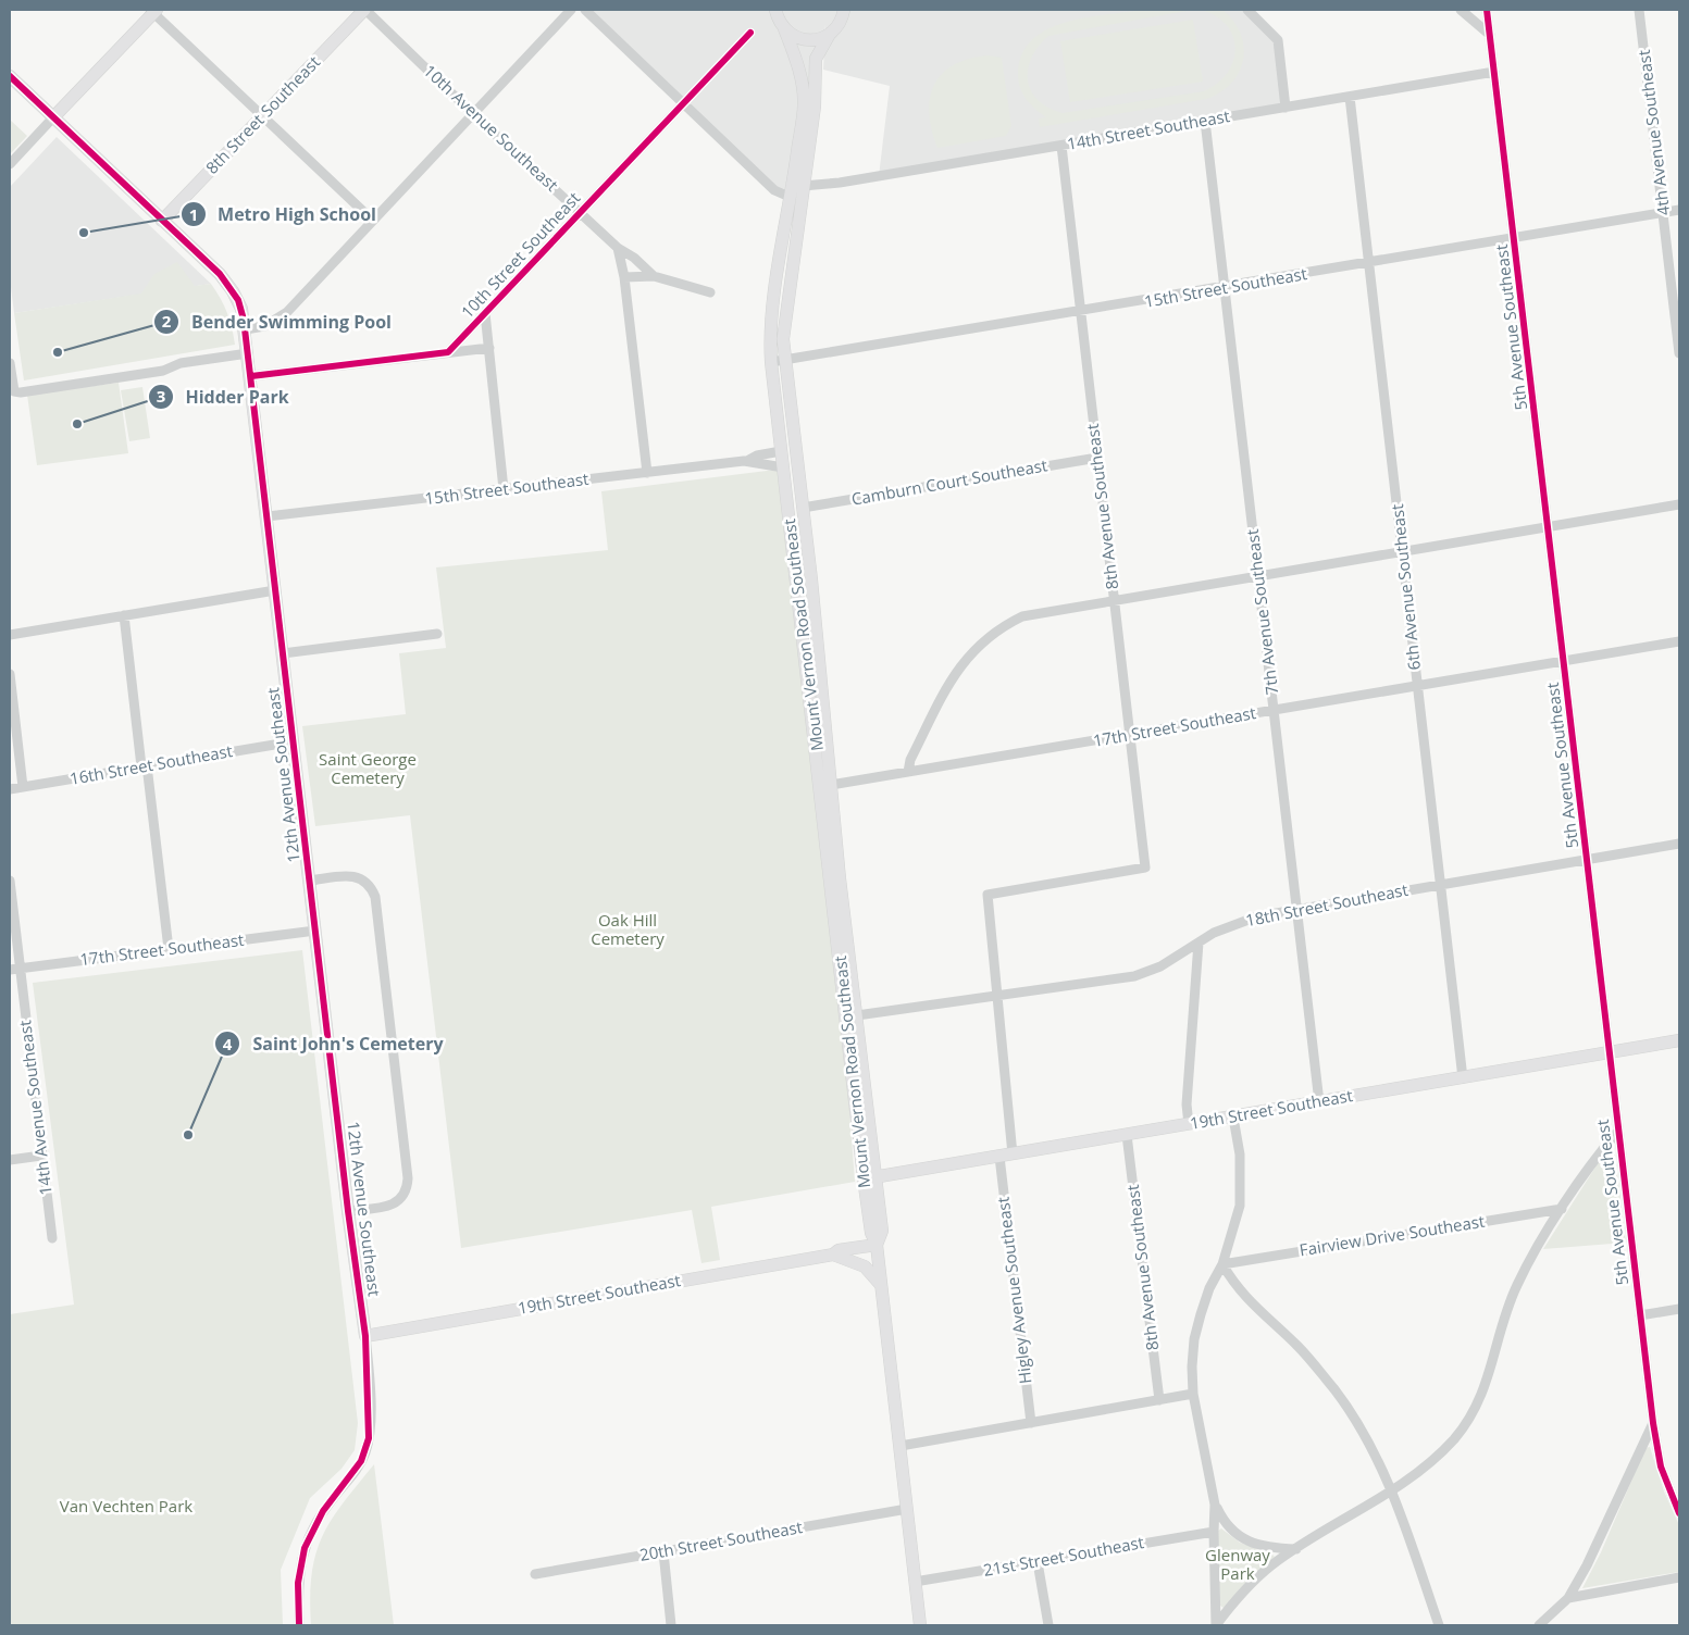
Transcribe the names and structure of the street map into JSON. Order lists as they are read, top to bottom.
{
  "streets": {
    "main road": [
      "8th Street Southeast",
      "Mount Vernon Road Southeast",
      "12th Avenue Southeast",
      "19th Street Southeast"
    ],
    "street": [
      "10th Avenue Southeast",
      "14th Street Southeast",
      "4th Avenue Southeast",
      "10th Street Southeast",
      "15th Street Southeast",
      "5th Avenue Southeast",
      "Camburn Court Southeast",
      "8th Avenue Southeast",
      "6th Avenue Southeast",
      "7th Avenue Southeast",
      "17th Street Southeast",
      "16th Street Southeast",
      "18th Street Southeast",
      "14th Avenue Southeast",
      "Fairview Drive Southeast",
      "Higley Avenue Southeast",
      "20th Street Southeast",
      "21st Street Southeast"
    ]
  },
  "crossings": [
    ["8th Street Southeast", "10th Avenue Southeast"],
    ["8th Street Southeast", "12th Avenue Southeast"],
    ["10th Avenue Southeast", "10th Street Southeast"],
    ["14th Street Southeast", "5th Avenue Southeast"],
    ["14th Street Southeast", "8th Avenue Southeast"],
    ["14th Street Southeast", "6th Avenue Southeast"],
    ["14th Street Southeast", "7th Avenue Southeast"],
    ["14th Street Southeast", "Mount Vernon Road Southeast"],
    ["4th Avenue Southeast", "15th Street Southeast"],
    ["15th Street Southeast", "5th Avenue Southeast"],
    ["15th Street Southeast", "8th Avenue Southeast"],
    ["15th Street Southeast", "6th Avenue Southeast"],
    ["15th Street Southeast", "7th Avenue Southeast"],
    ["15th Street Southeast", "Mount Vernon Road Southeast"],
    ["15th Street Southeast", "12th Avenue Southeast"],
    ["5th Avenue Southeast", "17th Street Southeast"],
    ["5th Avenue Southeast", "18th Street Southeast"],
    ["5th Avenue Southeast", "19th Street Southeast"],
    ["Camburn Court Southeast", "8th Avenue Southeast"],
    ["Camburn Court Southeast", "Mount Vernon Road Southeast"],
    ["8th Avenue Southeast", "17th Street Southeast"],
    ["8th Avenue Southeast", "19th Street Southeast"],
    ["8th Avenue Southeast", "Higley Avenue Southeast"],
    ["6th Avenue Southeast", "17th Street Southeast"],
    ["6th Avenue Southeast", "18th Street Southeast"],
    ["6th Avenue Southeast", "19th Street Southeast"],
    ["7th Avenue Southeast", "17th Street Southeast"],
    ["7th Avenue Southeast", "18th Street Southeast"],
    ["7th Avenue Southeast", "19th Street Southeast"],
    ["Mount Vernon Road Southeast", "17th Street Southeast"],
    ["Mount Vernon Road Southeast", "18th Street Southeast"],
    ["Mount Vernon Road Southeast", "19th Street Southeast"],
    ["Mount Vernon Road Southeast", "20th Street Southeast"],
    ["Mount Vernon Road Southeast", "21st Street Southeast"],
    ["17th Street Southeast", "12th Avenue Southeast"],
    ["17th Street Southeast", "14th Avenue Southeast"],
    ["16th Street Southeast", "12th Avenue Southeast"],
    ["12th Avenue Southeast", "19th Street Southeast"],
    ["18th Street Southeast", "Higley Avenue Southeast"],
    ["19th Street Southeast", "Higley Avenue Southeast"]
  ],
  "parks": [
    "Saint George Cemetery",
    "Oak Hill Cemetery",
    "Van Vechten Park",
    "Glenway Park"
  ],
  "places": [
    "Metro High School",
    "Bender Swimming Pool",
    "Hidder Park",
    "Saint John's Cemetery"
  ]
}
